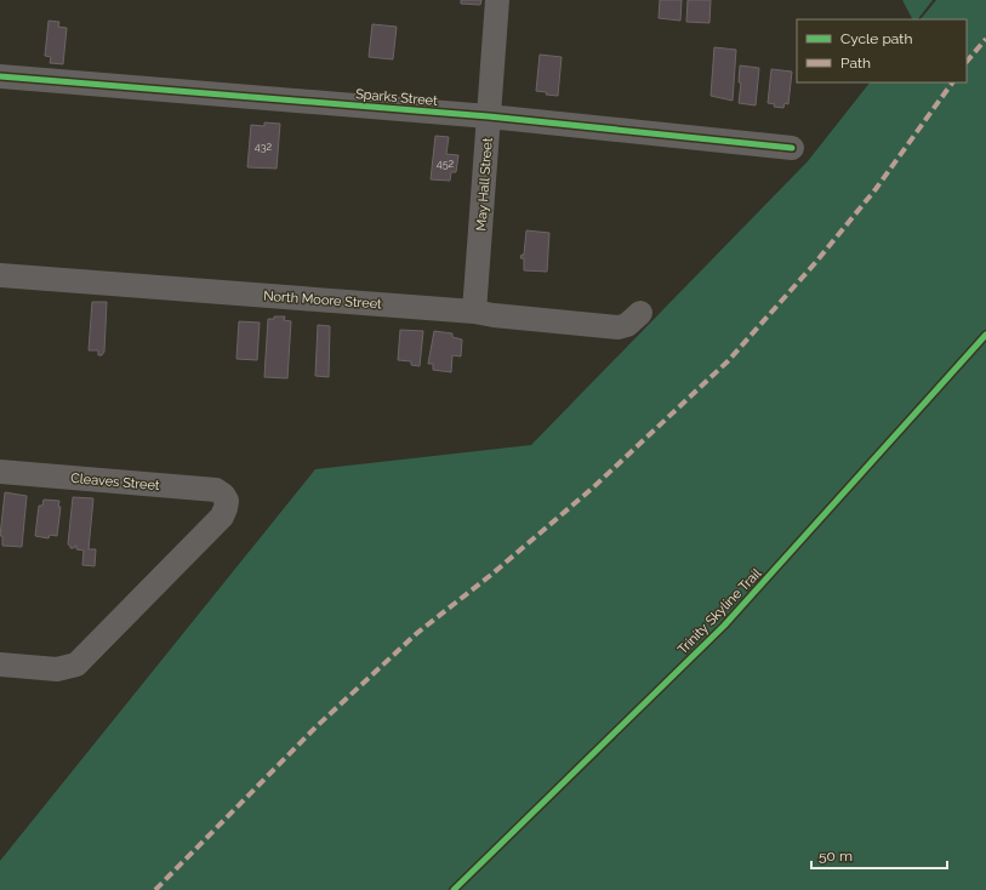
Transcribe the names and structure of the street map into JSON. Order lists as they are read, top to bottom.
{
  "streets": {
    "street": [
      "Sparks Street",
      "May Hall Street",
      "North Moore Street",
      "Cleaves Street"
    ],
    "cycle path": ["Trinity Skyline Trail"]
  },
  "crossings": [
    ["Sparks Street", "May Hall Street"],
    ["May Hall Street", "North Moore Street"]
  ],
  "house_numbers": ["432", "452"],
  "legend": ["Cycle path", "Path"],
  "scale_bar": "50 m"
}
